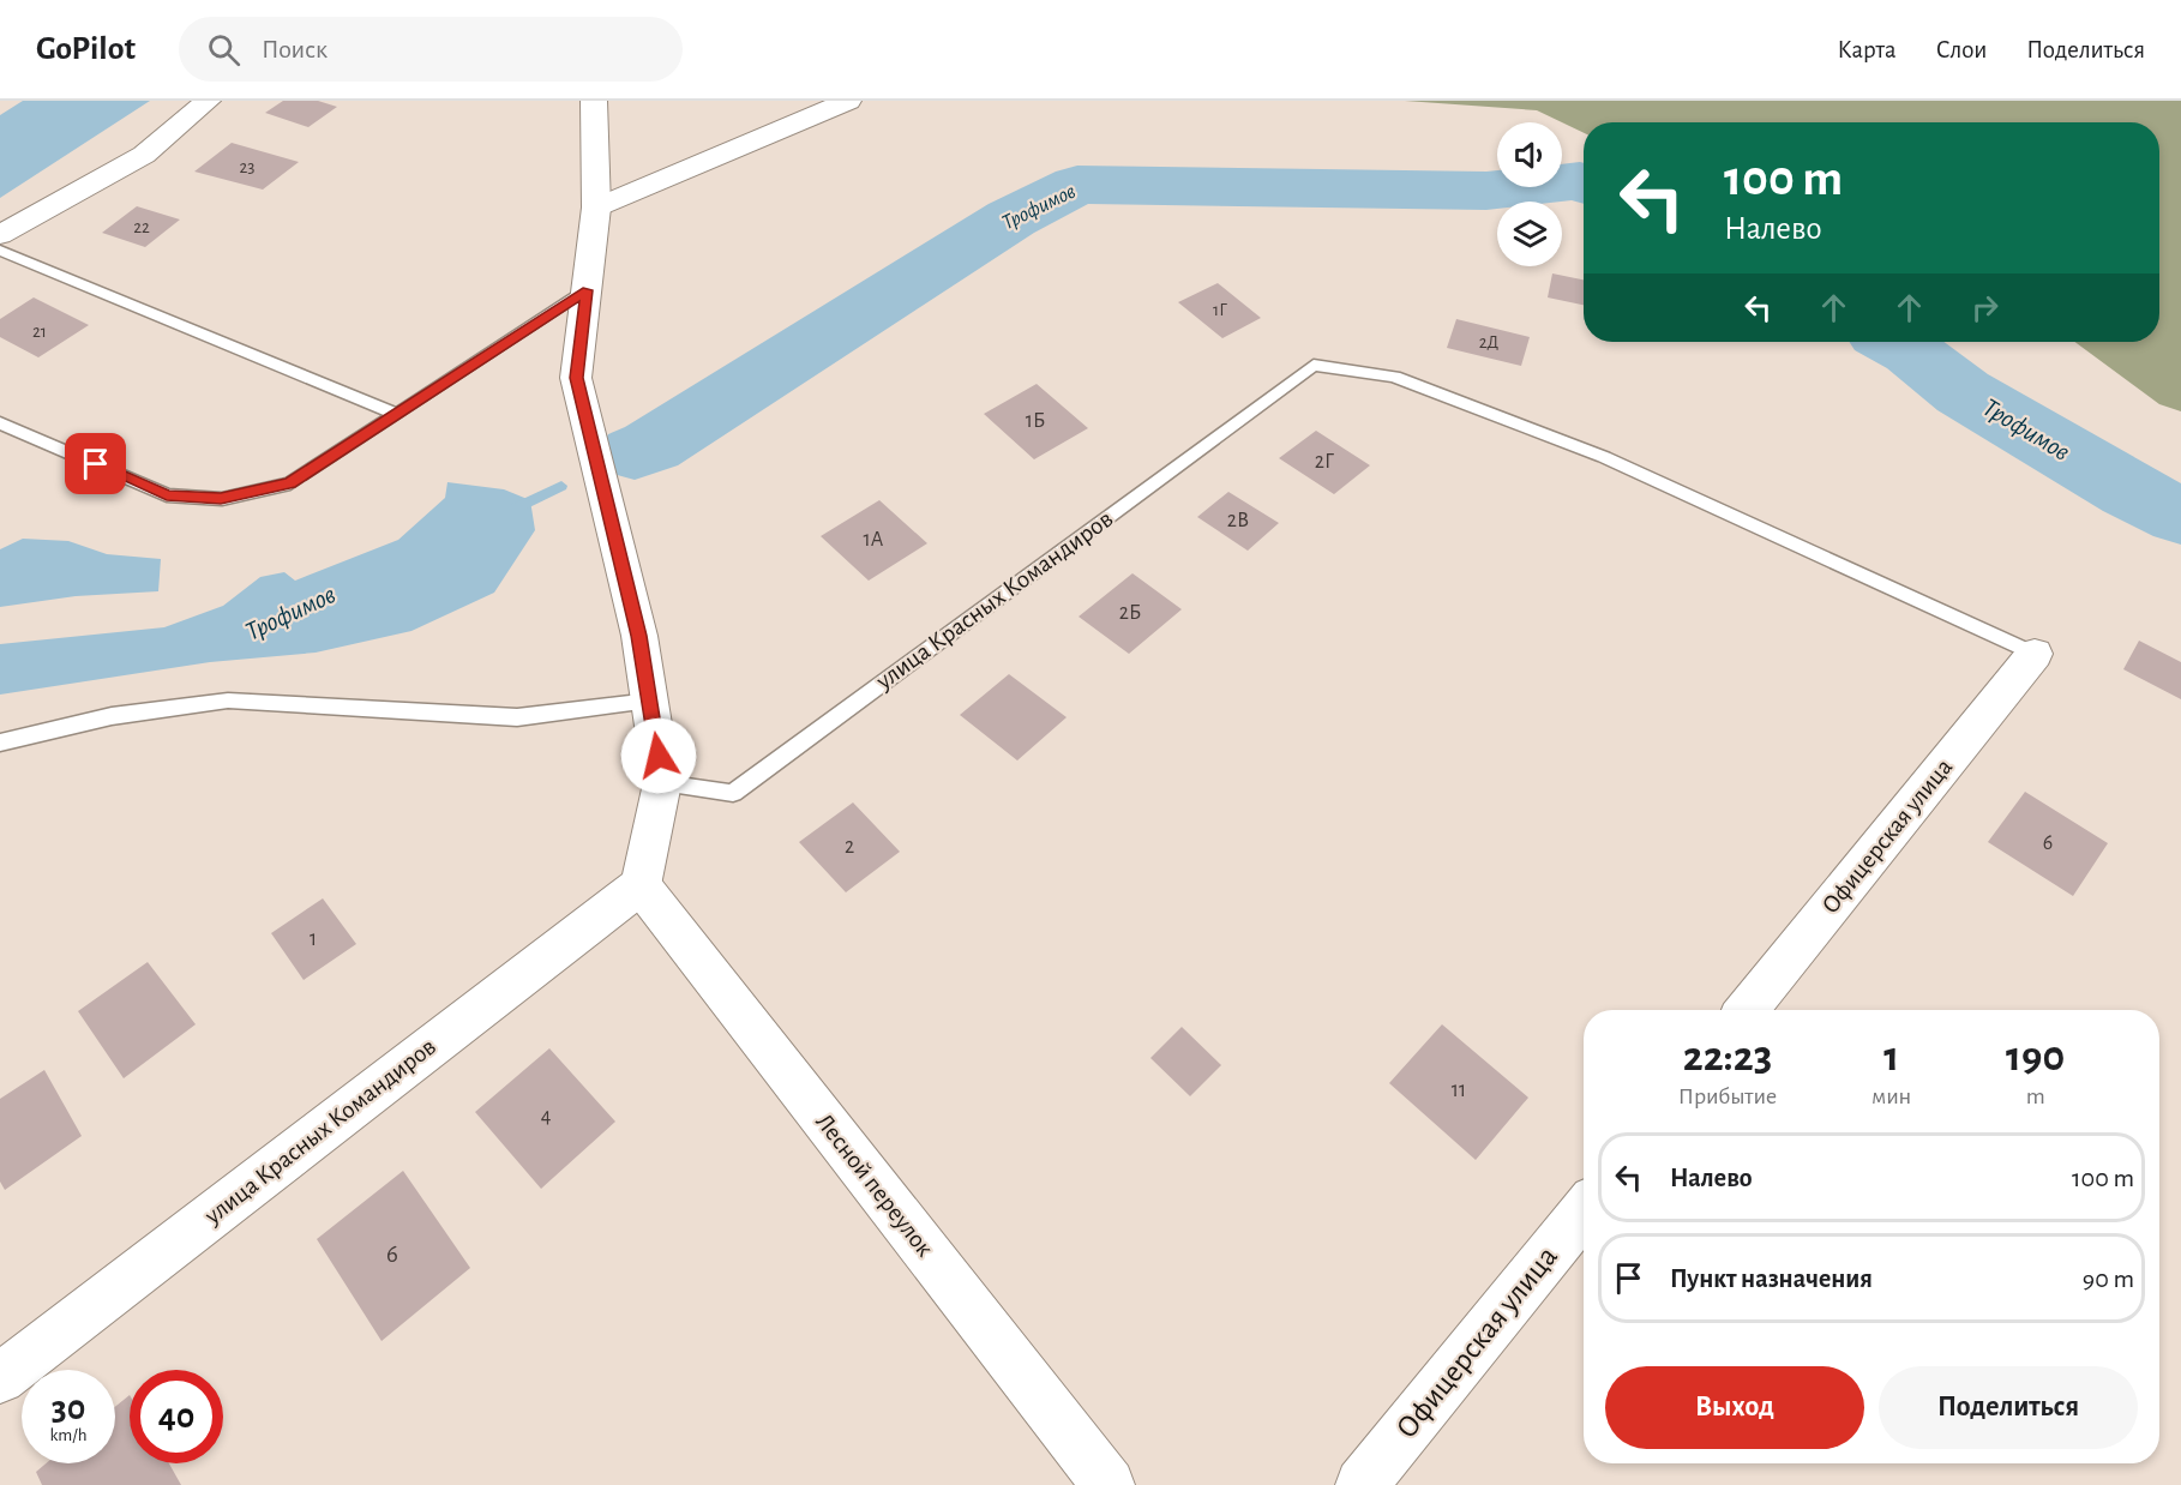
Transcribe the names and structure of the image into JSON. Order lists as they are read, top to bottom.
{
  "streets": {
    "street": ["улица Красных Командиров", "Офицерская улица", "Лесной переулок"]
  },
  "crossings": [
    ["улица Красных Командиров", "Офицерская улица"],
    ["улица Красных Командиров", "Лесной переулок"]
  ],
  "water": ["Трофимов"],
  "house_numbers": [
    "23",
    "22",
    "1Г",
    "21",
    "2Д",
    "1Б",
    "2Г",
    "2В",
    "1А",
    "2Б",
    "6",
    "2",
    "1",
    "11",
    "4",
    "6"
  ],
  "page": {
    "header": "GoPilot",
    "search": "Поиск",
    "nav": ["Карта", "Слои", "Поделиться"],
    "turn": ["100 m", "Налево"],
    "eta": [
      "22:23",
      "Прибытие",
      "1",
      "мин",
      "190",
      "m"
    ],
    "list": [
      {
        "name": "Налево",
        "value": "100 m"
      },
      {
        "name": "Пункт назначения",
        "value": "90 m"
      }
    ],
    "buttons": ["Выход", "Поделиться"],
    "speed": "30 km/h",
    "limit": "40"
  }
}
